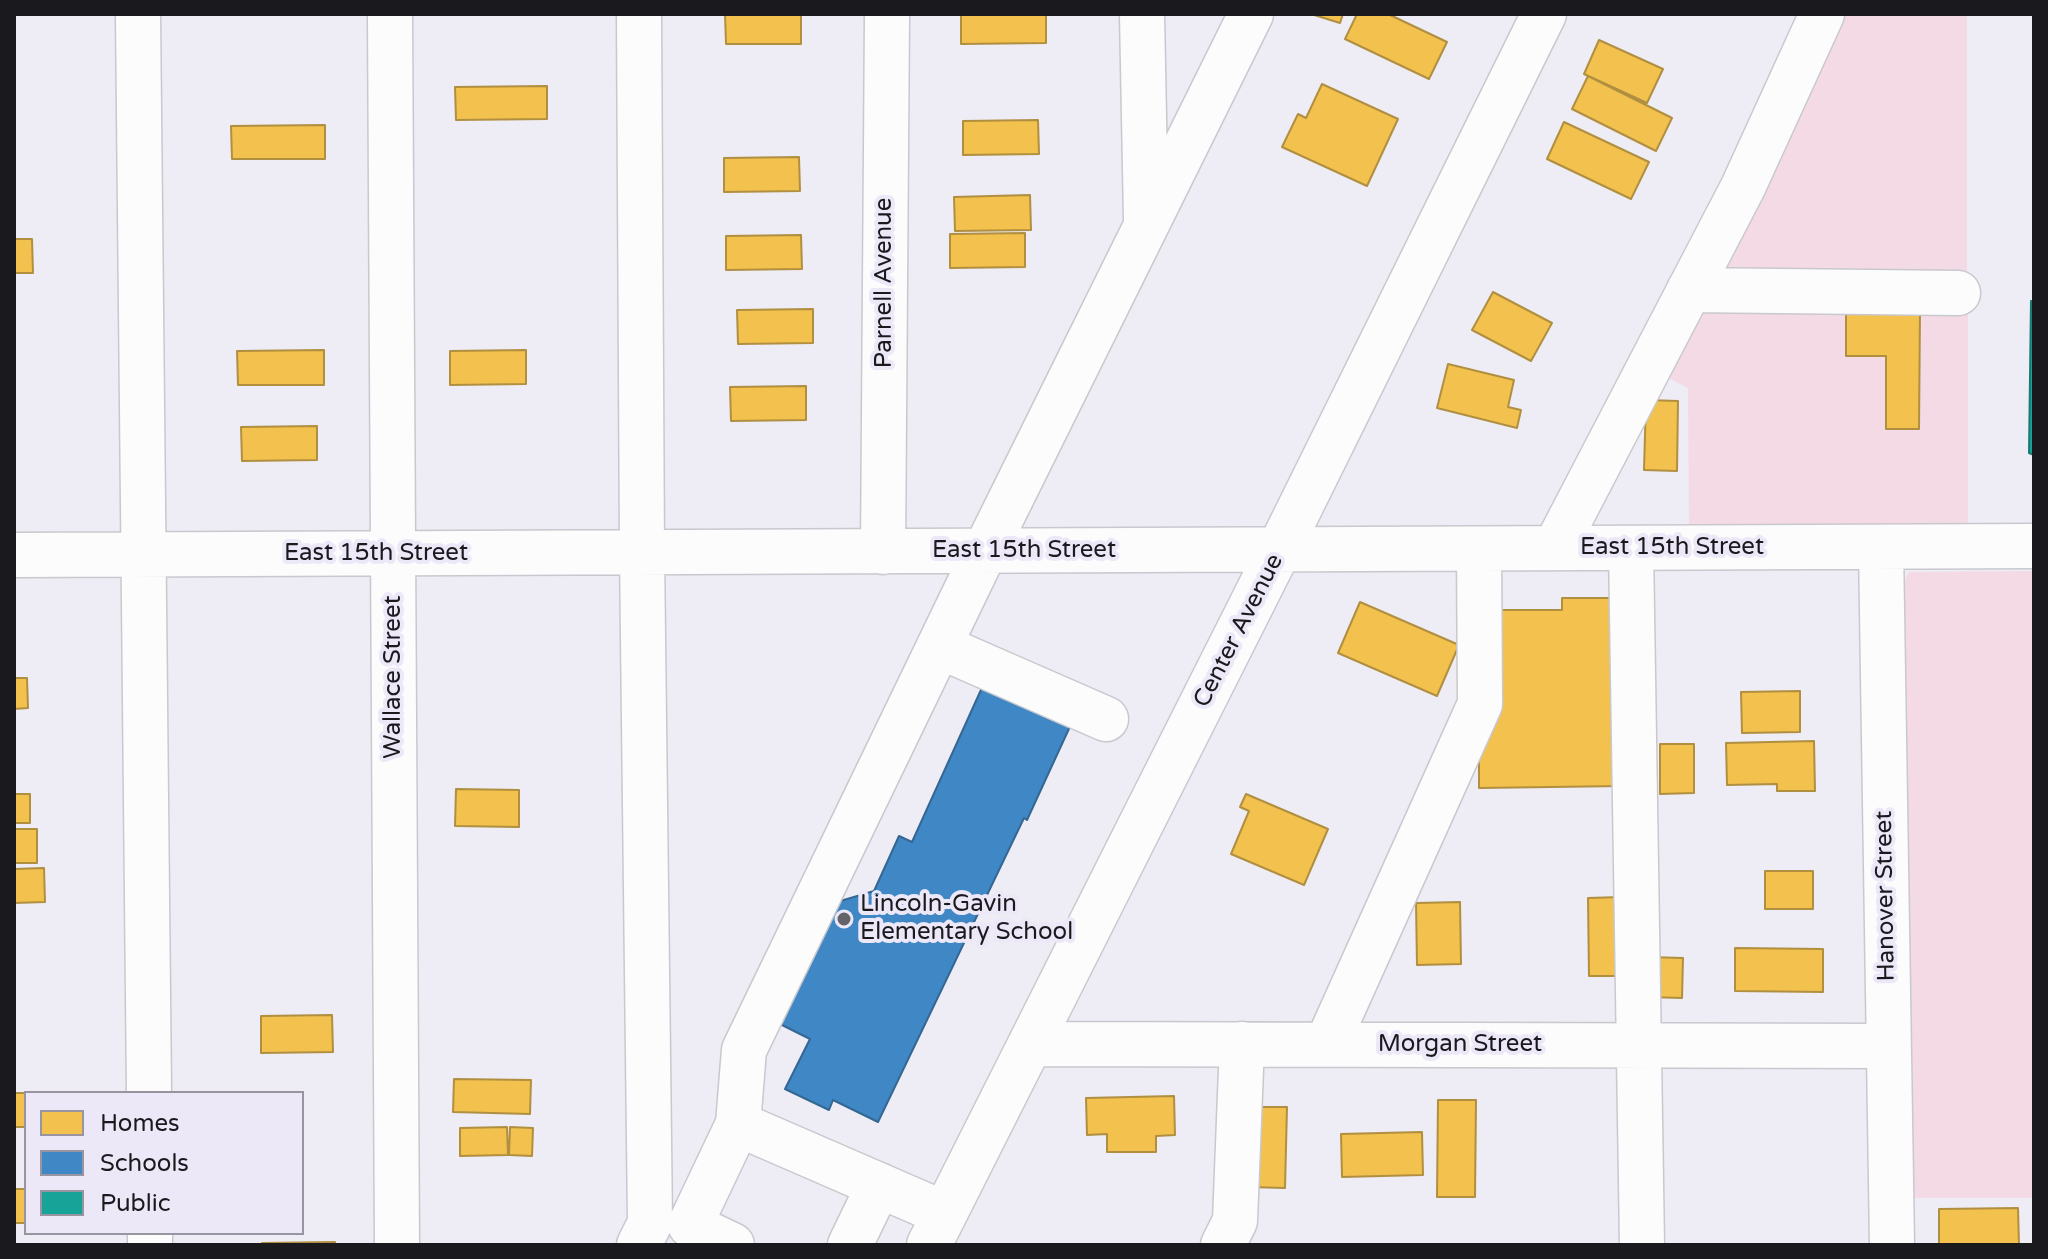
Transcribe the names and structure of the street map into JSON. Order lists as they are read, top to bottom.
{
  "streets": {
    "street": [
      "Parnell Avenue",
      "East 15th Street",
      "Center Avenue",
      "Wallace Street",
      "Hanover Street",
      "Morgan Street"
    ]
  },
  "crossings": [
    ["Parnell Avenue", "East 15th Street"],
    ["East 15th Street", "Center Avenue"],
    ["East 15th Street", "Wallace Street"],
    ["East 15th Street", "Hanover Street"],
    ["Center Avenue", "Morgan Street"],
    ["Hanover Street", "Morgan Street"]
  ],
  "places": ["Lincoln-Gavin Elementary School"],
  "legend": ["Homes", "Schools", "Public"]
}
